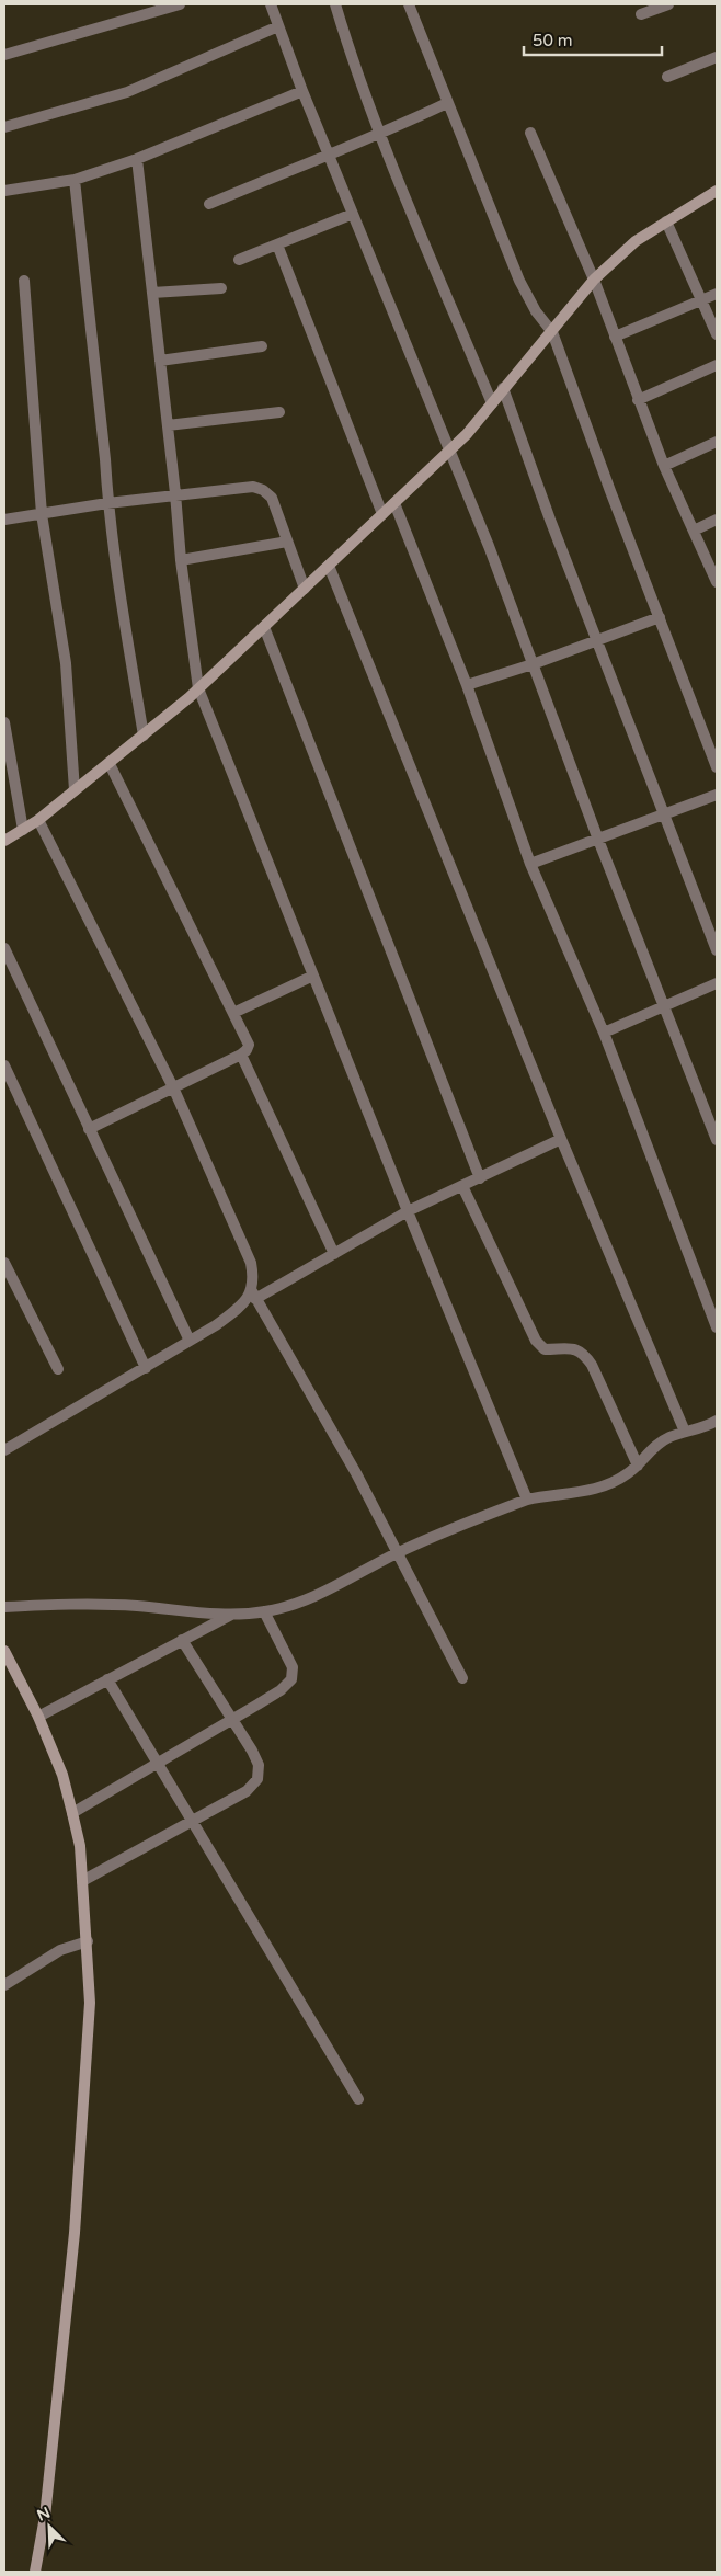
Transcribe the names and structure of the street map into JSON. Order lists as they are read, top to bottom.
{
  "scale_bar": "50 m",
  "north": "top left"
}
